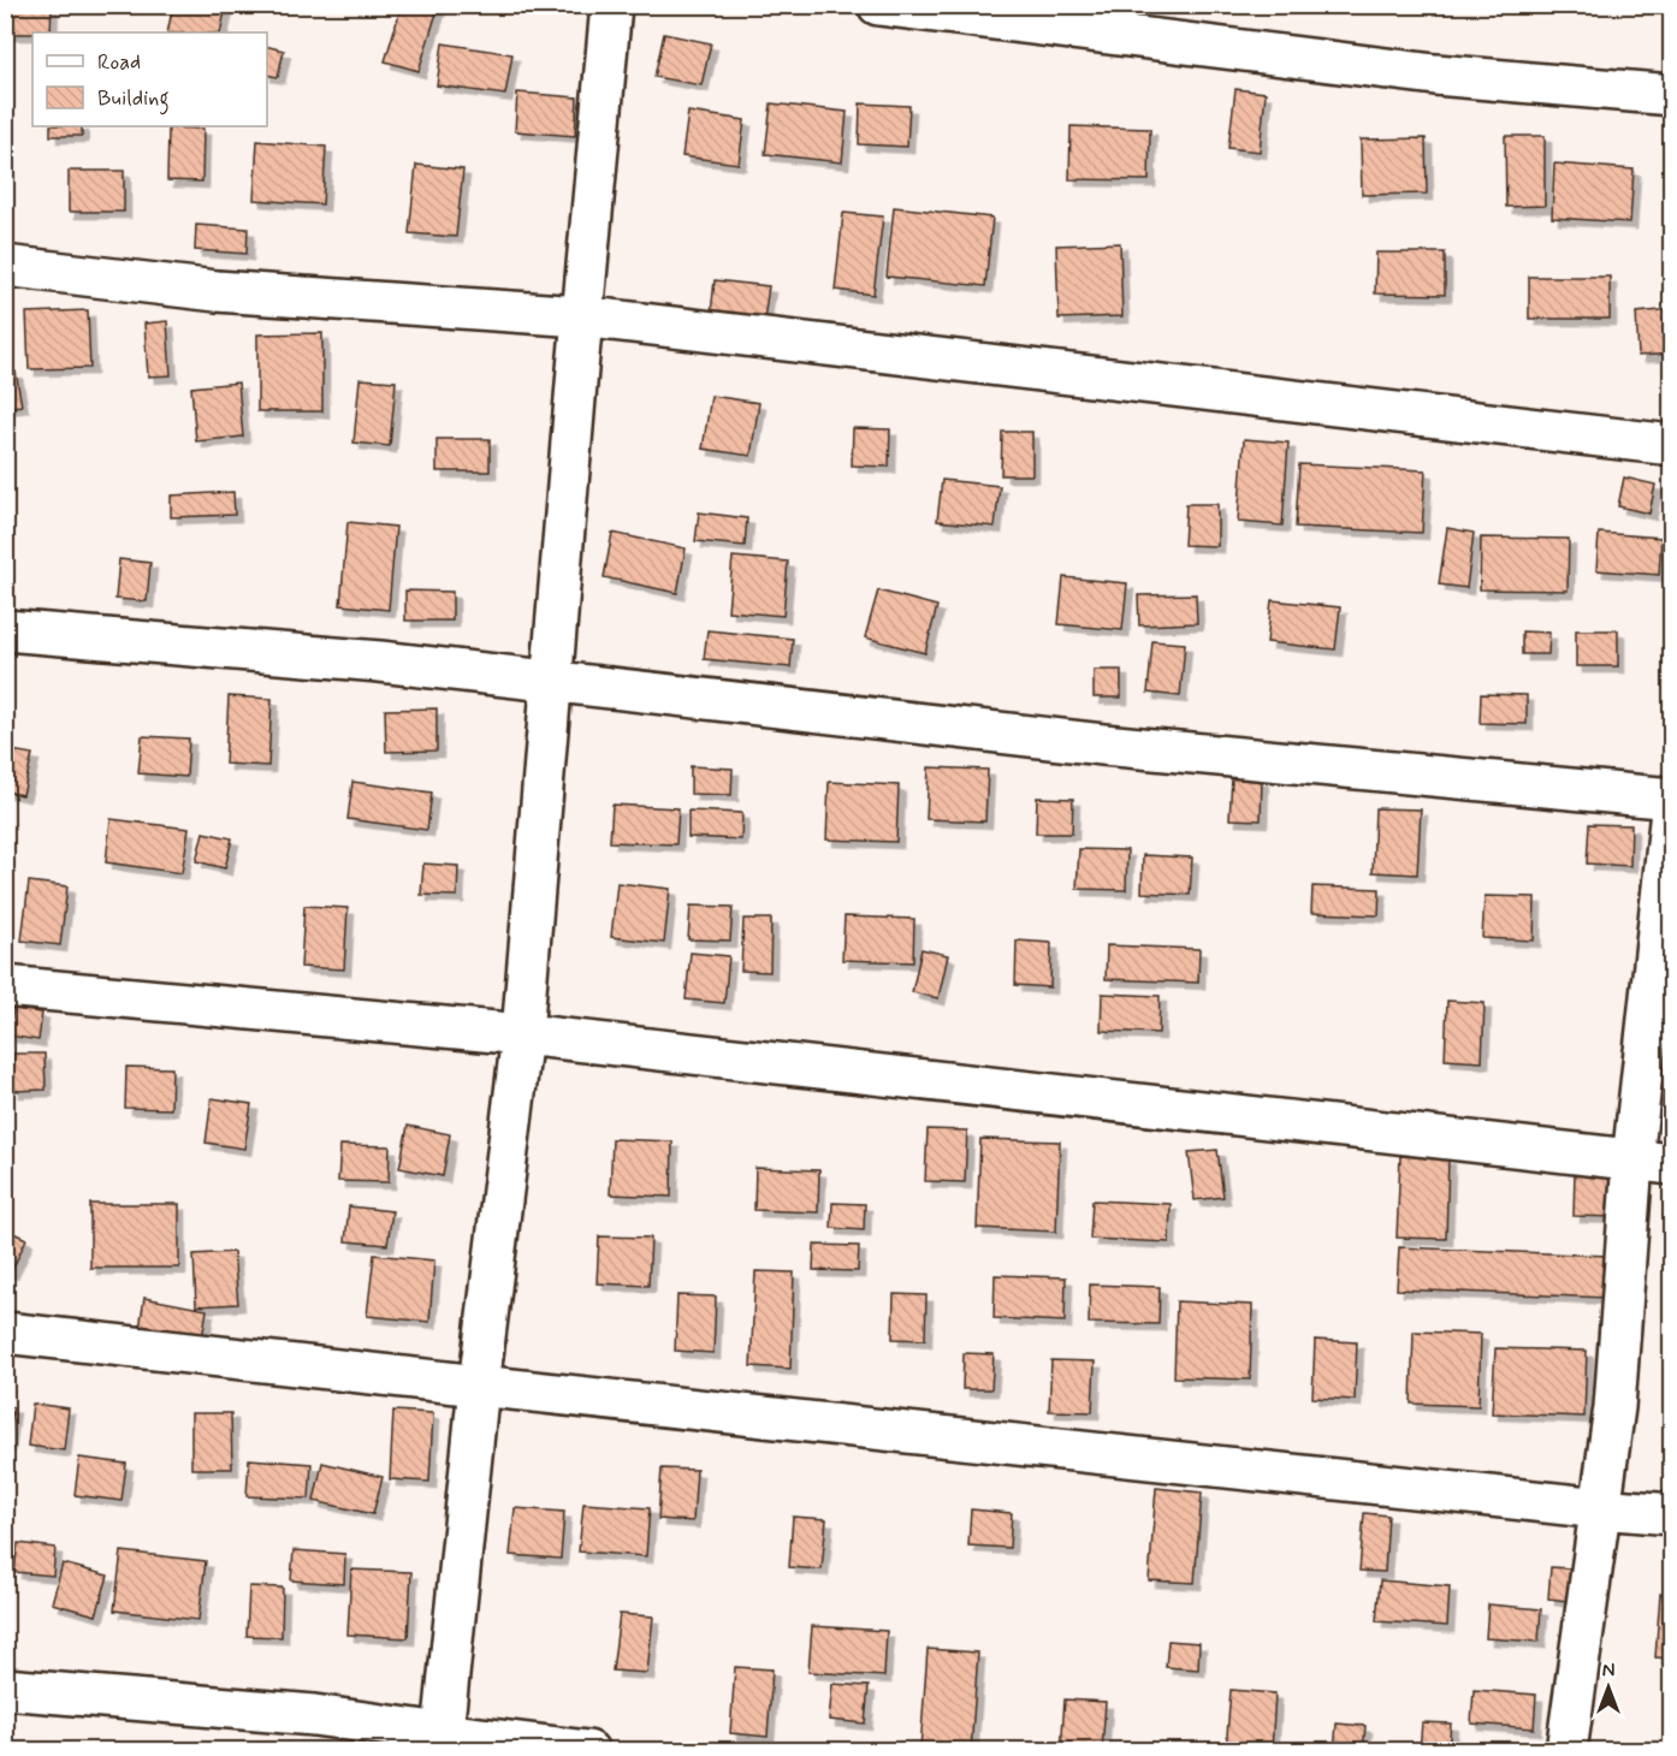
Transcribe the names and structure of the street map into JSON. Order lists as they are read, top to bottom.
{
  "legend": ["Road", "Building"],
  "north": "top"
}
